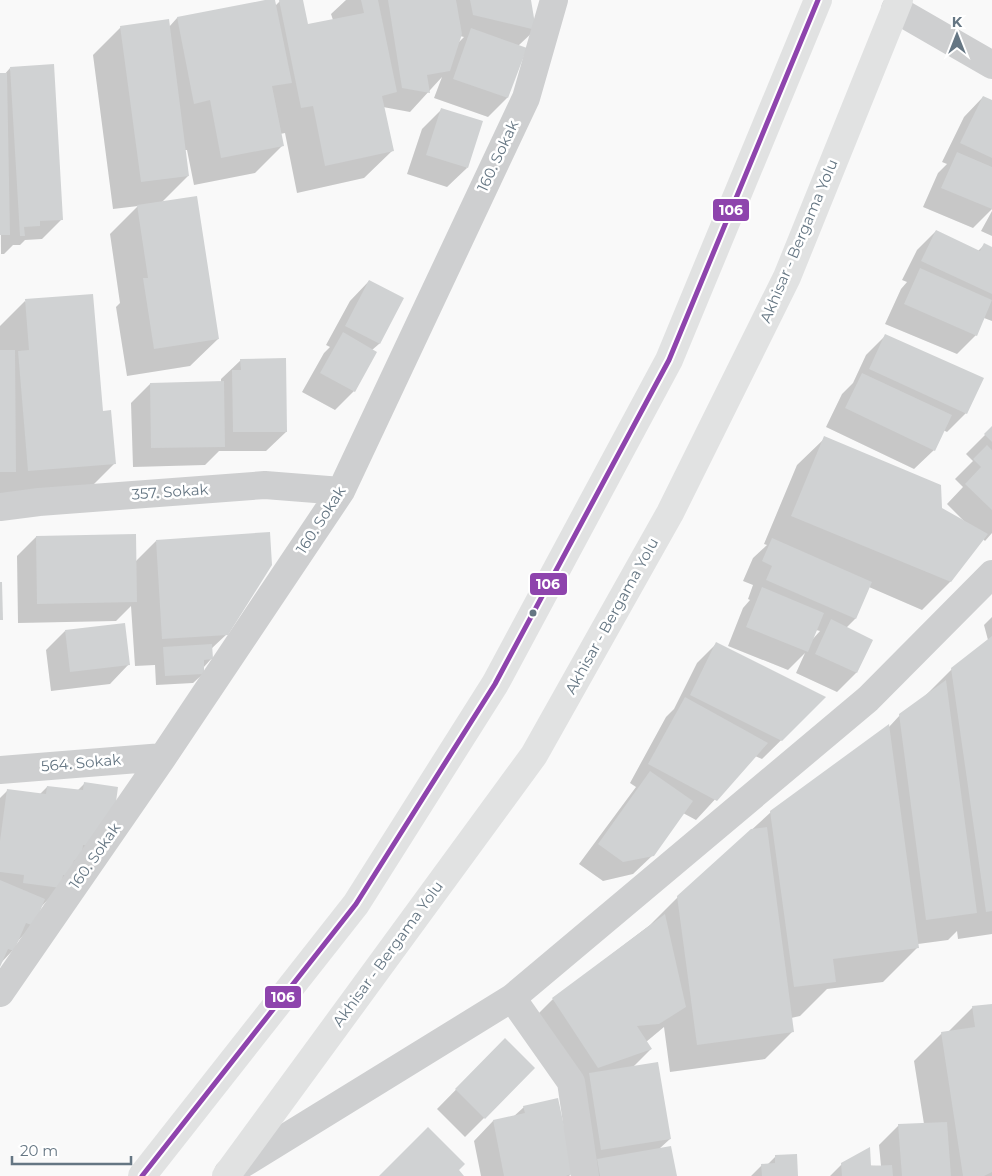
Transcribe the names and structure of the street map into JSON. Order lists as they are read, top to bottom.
{
  "streets": {
    "main road": ["Akhisar - Bergama Yolu"],
    "street": ["160. Sokak", "357. Sokak", "564. Sokak"]
  },
  "crossings": [
    ["160. Sokak", "357. Sokak"],
    ["160. Sokak", "564. Sokak"]
  ],
  "lines": ["transit line 106"],
  "scale_bar": "20 m",
  "north": "top"
}
